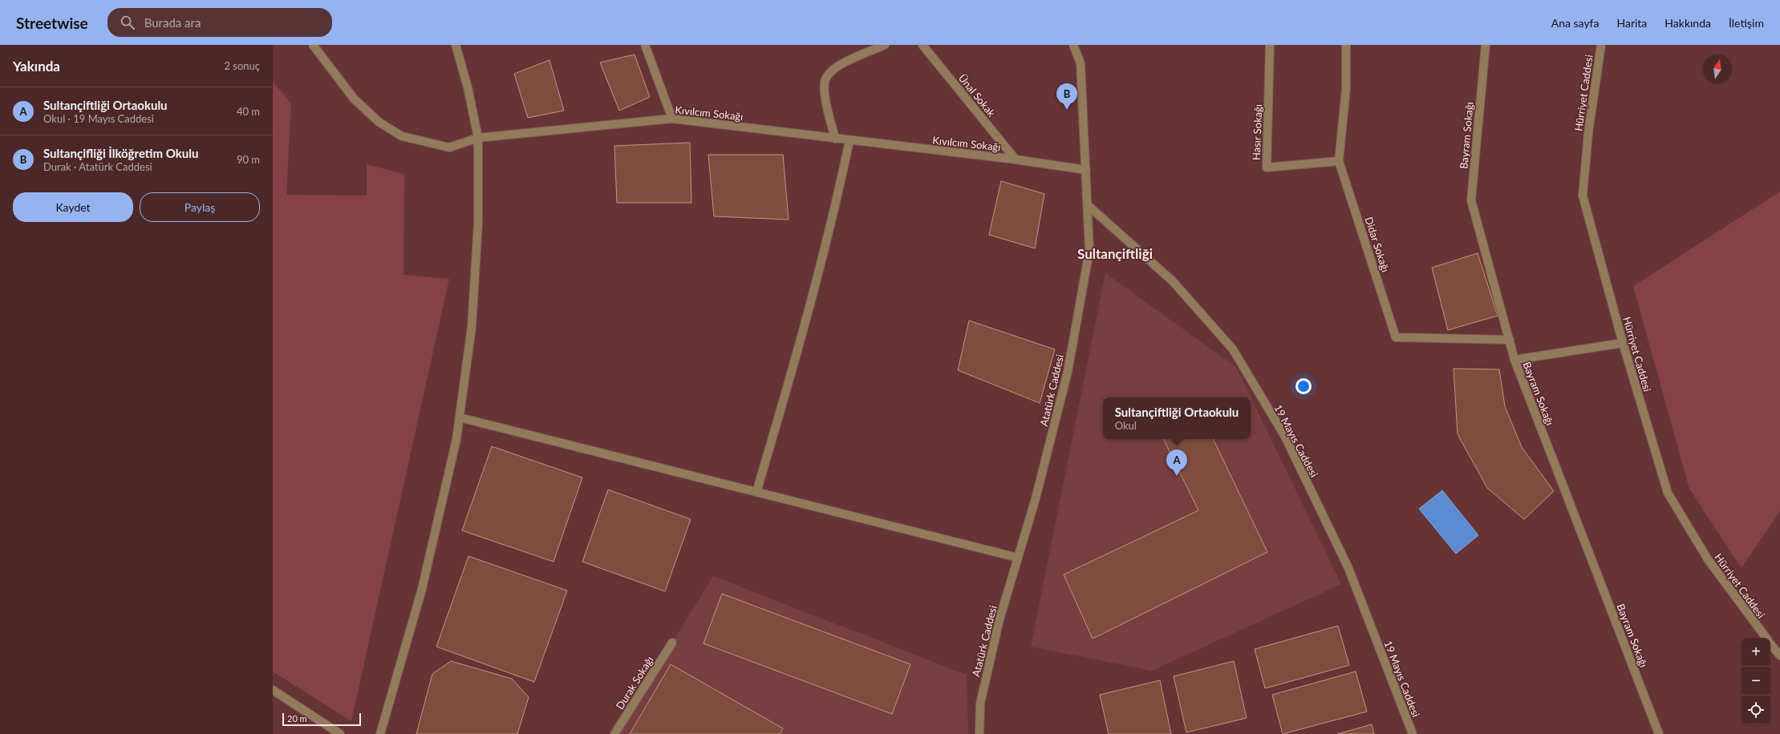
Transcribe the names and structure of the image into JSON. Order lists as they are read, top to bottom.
{
  "streets": {
    "street": [
      "Hürriyet Caddesi",
      "Ünal Sokak",
      "Kıvılcım Sokağı",
      "Hasır Sokağı",
      "Bayram Sokağı",
      "Didar Sokağı",
      "Atatürk Caddesi",
      "19 Mayıs Caddesi",
      "Durak Sokağı"
    ]
  },
  "crossings": [
    ["Ünal Sokak", "Kıvılcım Sokağı"],
    ["Kıvılcım Sokağı", "Atatürk Caddesi"],
    ["Hasır Sokağı", "Didar Sokağı"],
    ["Bayram Sokağı", "Didar Sokağı"],
    ["Atatürk Caddesi", "19 Mayıs Caddesi"]
  ],
  "districts": ["Sultançiftliği"],
  "scale_bar": "20 m",
  "north": "top",
  "page": {
    "header": "Streetwise",
    "search": "Burada ara",
    "nav": [
      "Ana sayfa",
      "Harita",
      "Hakkında",
      "İletişim"
    ],
    "heading": ["Yakında", "2 sonuç"],
    "pins": ["B", "A"],
    "list": [
      {
        "mark": "A",
        "name": "Sultançiftliği Ortaokulu",
        "note": "Okul · 19 Mayıs Caddesi",
        "value": "40 m"
      },
      {
        "mark": "B",
        "name": "Sultançifliği İlköğretim Okulu",
        "note": "Durak · Atatürk Caddesi",
        "value": "90 m"
      }
    ],
    "buttons": ["Kaydet", "Paylaş"],
    "popup": ["Sultançiftliği Ortaokulu", "Okul"],
    "map_buttons": ["+", "−"],
    "scale": "20 m"
  }
}
